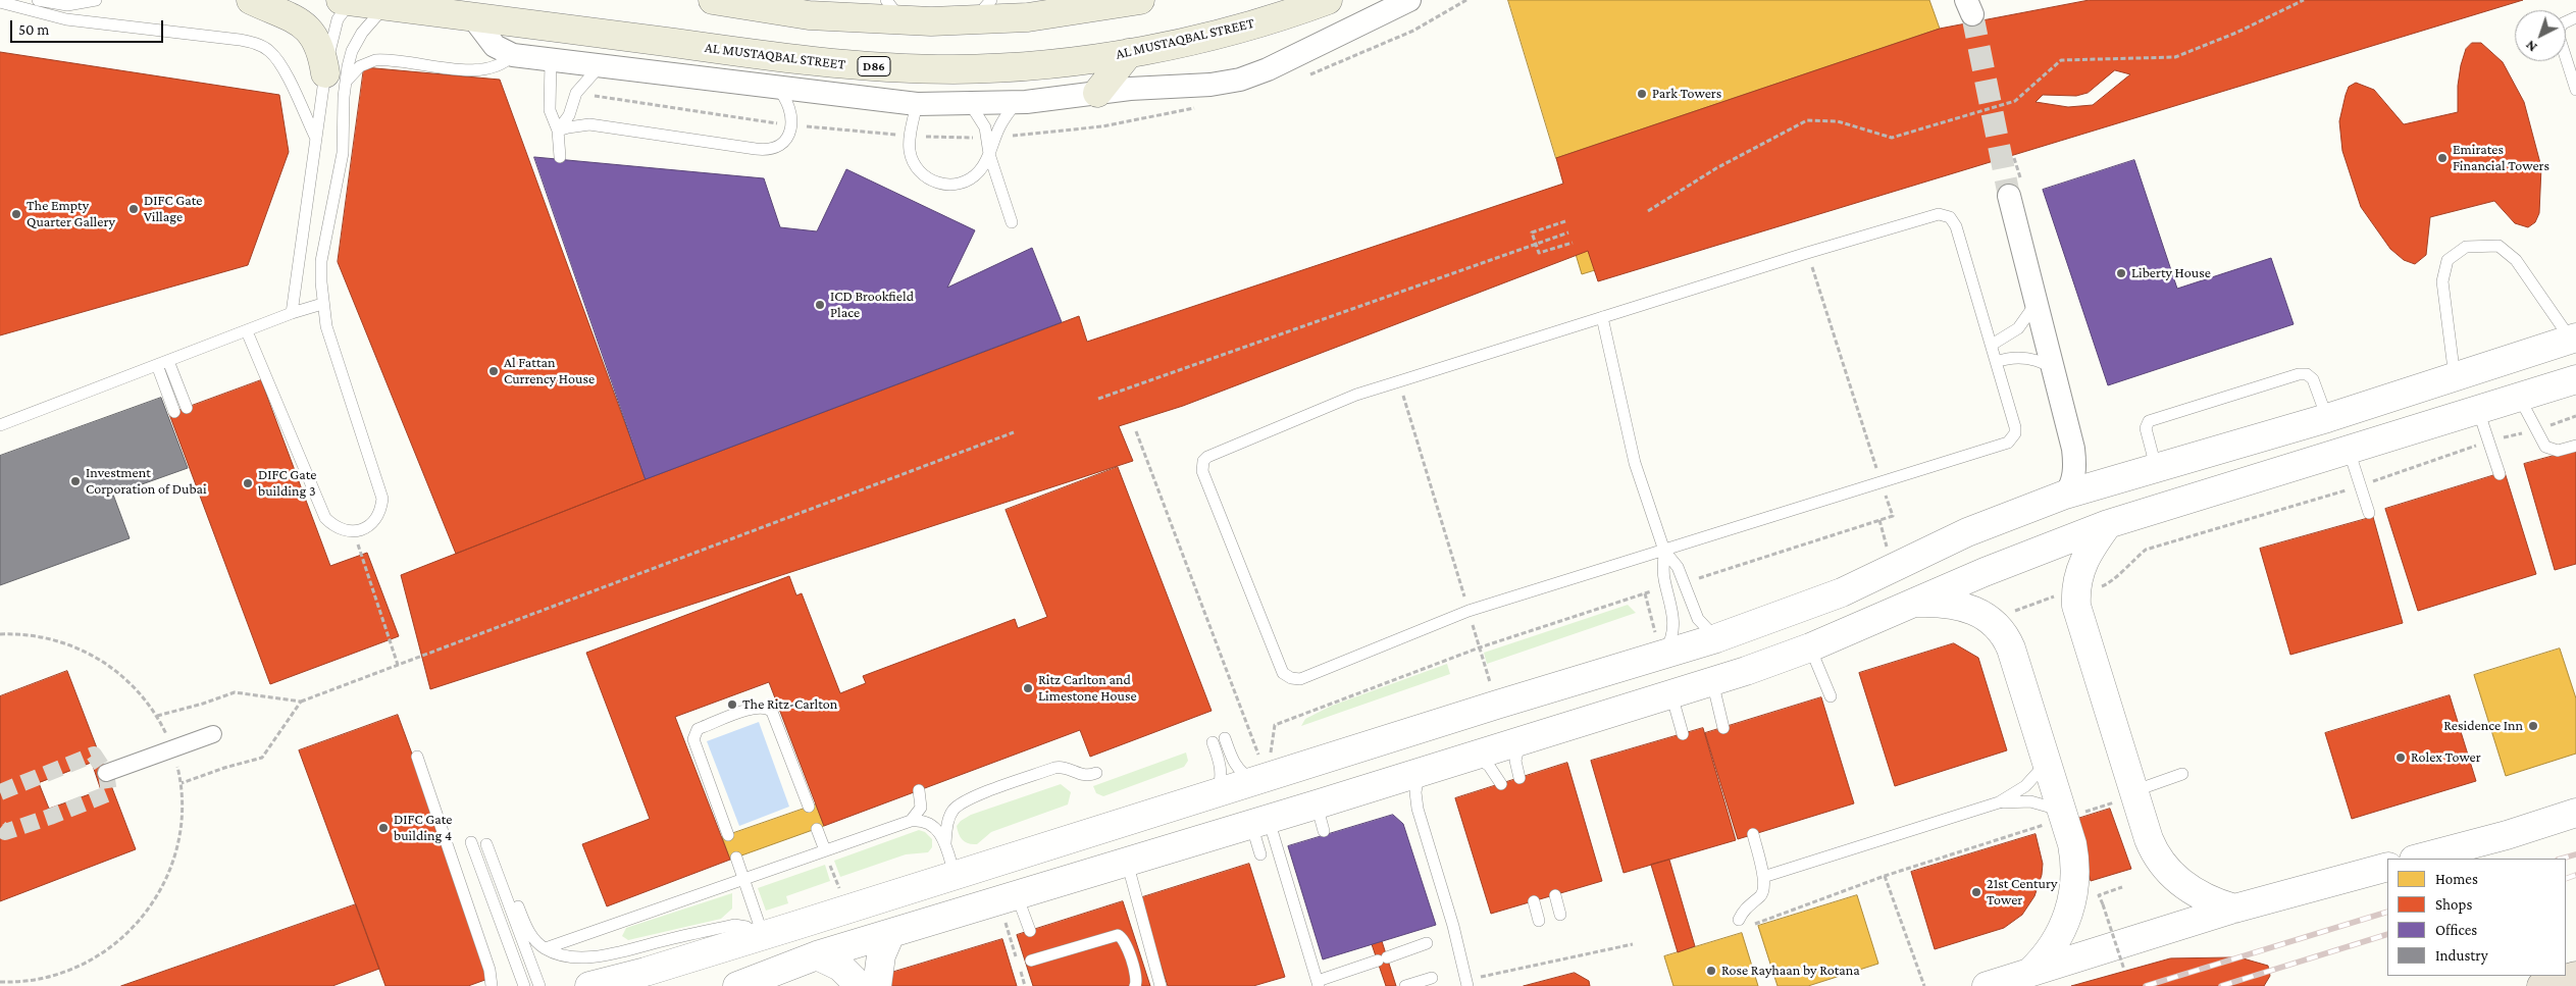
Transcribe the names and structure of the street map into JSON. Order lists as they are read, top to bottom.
{
  "streets": {
    "main road": ["AL MUSTAQBAL STREET", "D86"]
  },
  "places": [
    "Park Towers",
    "Emirates Financial Towers",
    "DIFC Gate Village",
    "The Empty Quarter Gallery",
    "Liberty House",
    "ICD Brookfield Place",
    "Al Fattan Currency House",
    "Investment Corporation of Dubai",
    "DIFC Gate building 3",
    "Ritz Carlton and Limestone House",
    "The Ritz-Carlton",
    "Residence Inn",
    "Rolex Tower",
    "DIFC Gate building 4",
    "21st Century Tower",
    "Rose Rayhaan by Rotana"
  ],
  "legend": [
    "Homes",
    "Shops",
    "Offices",
    "Industry"
  ],
  "scale_bar": "50 m",
  "north": "bottom left"
}
